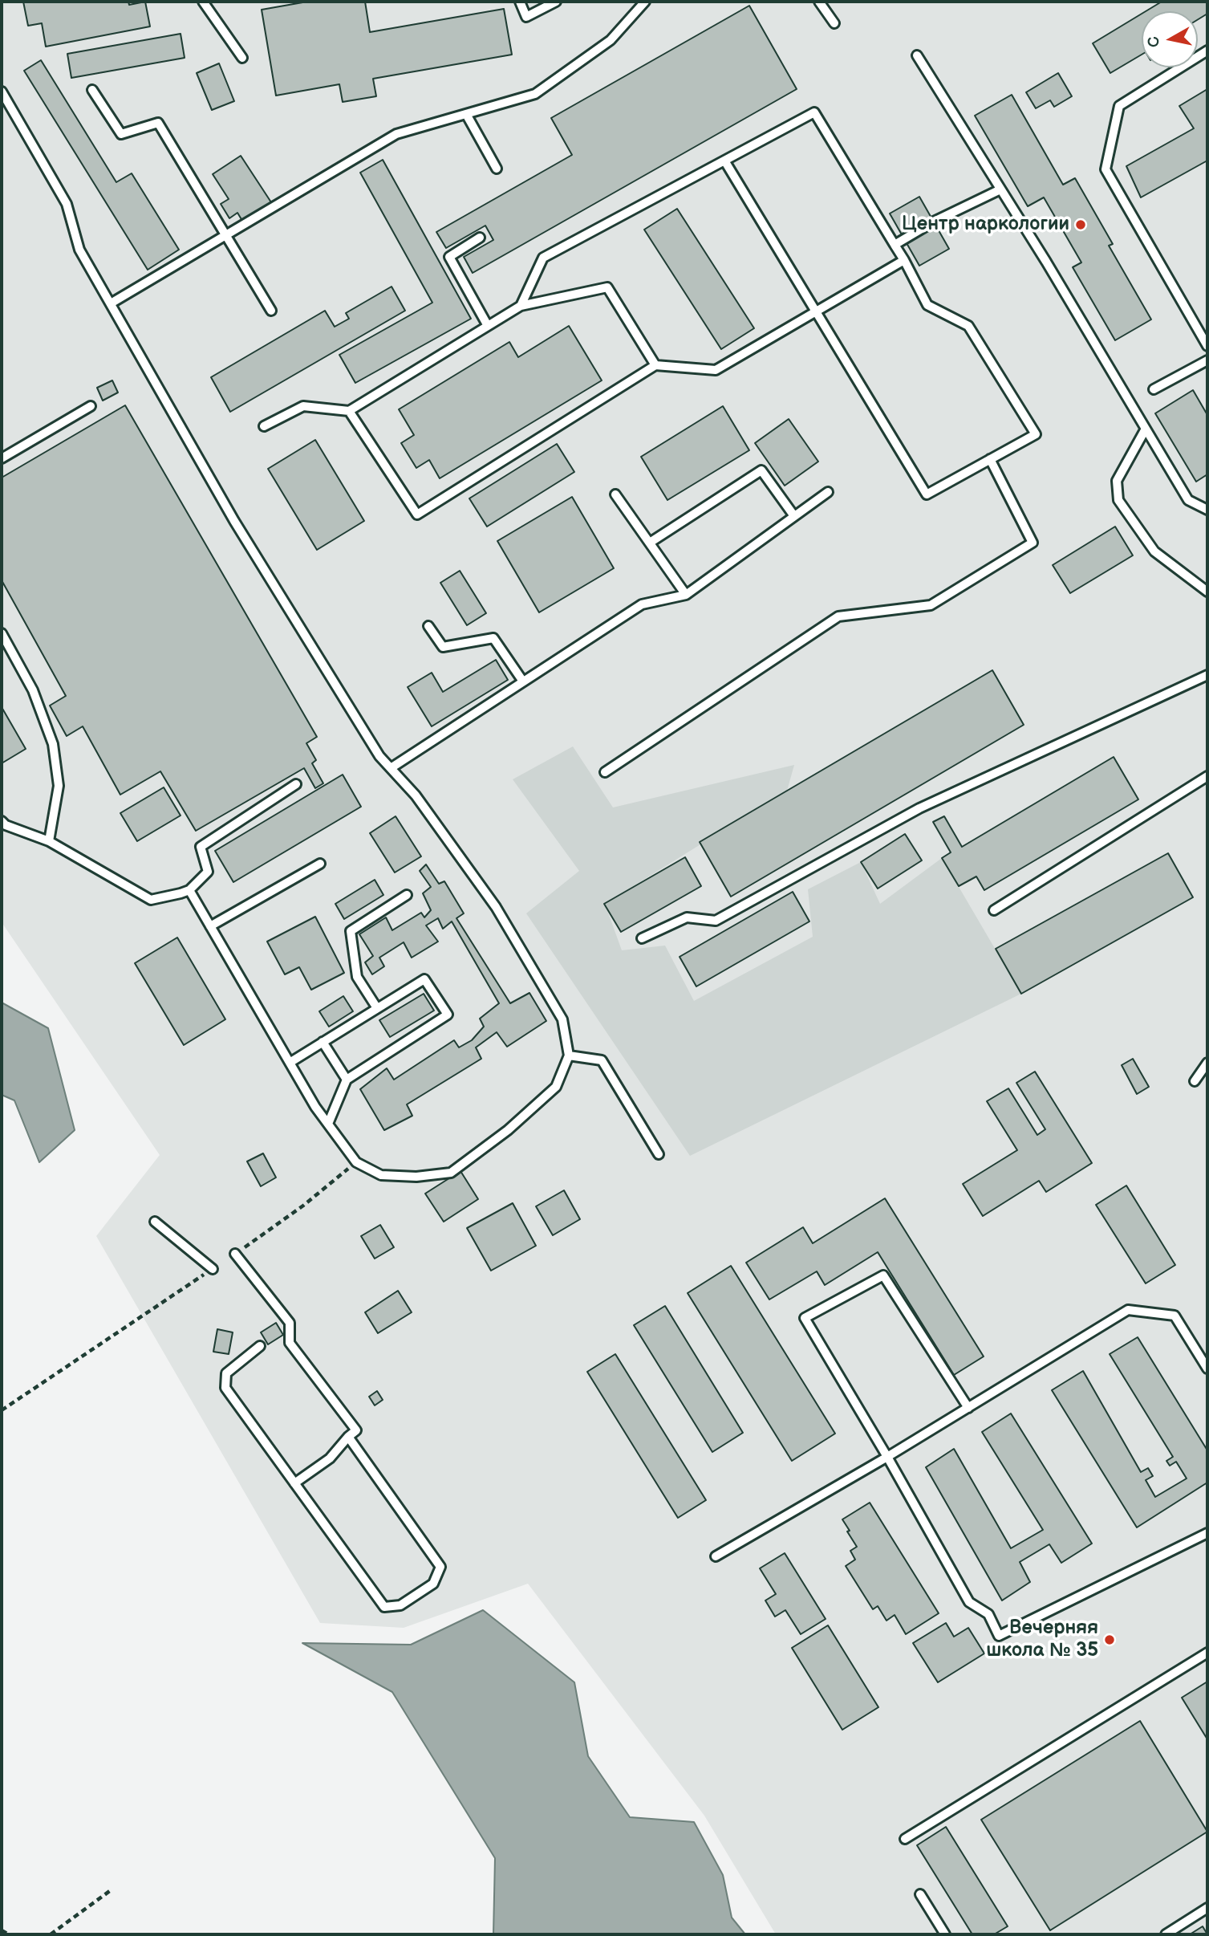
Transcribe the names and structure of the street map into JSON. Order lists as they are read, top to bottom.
{
  "places": ["Центр наркологии", "Вечерняя школа № 35"],
  "north": "left"
}
